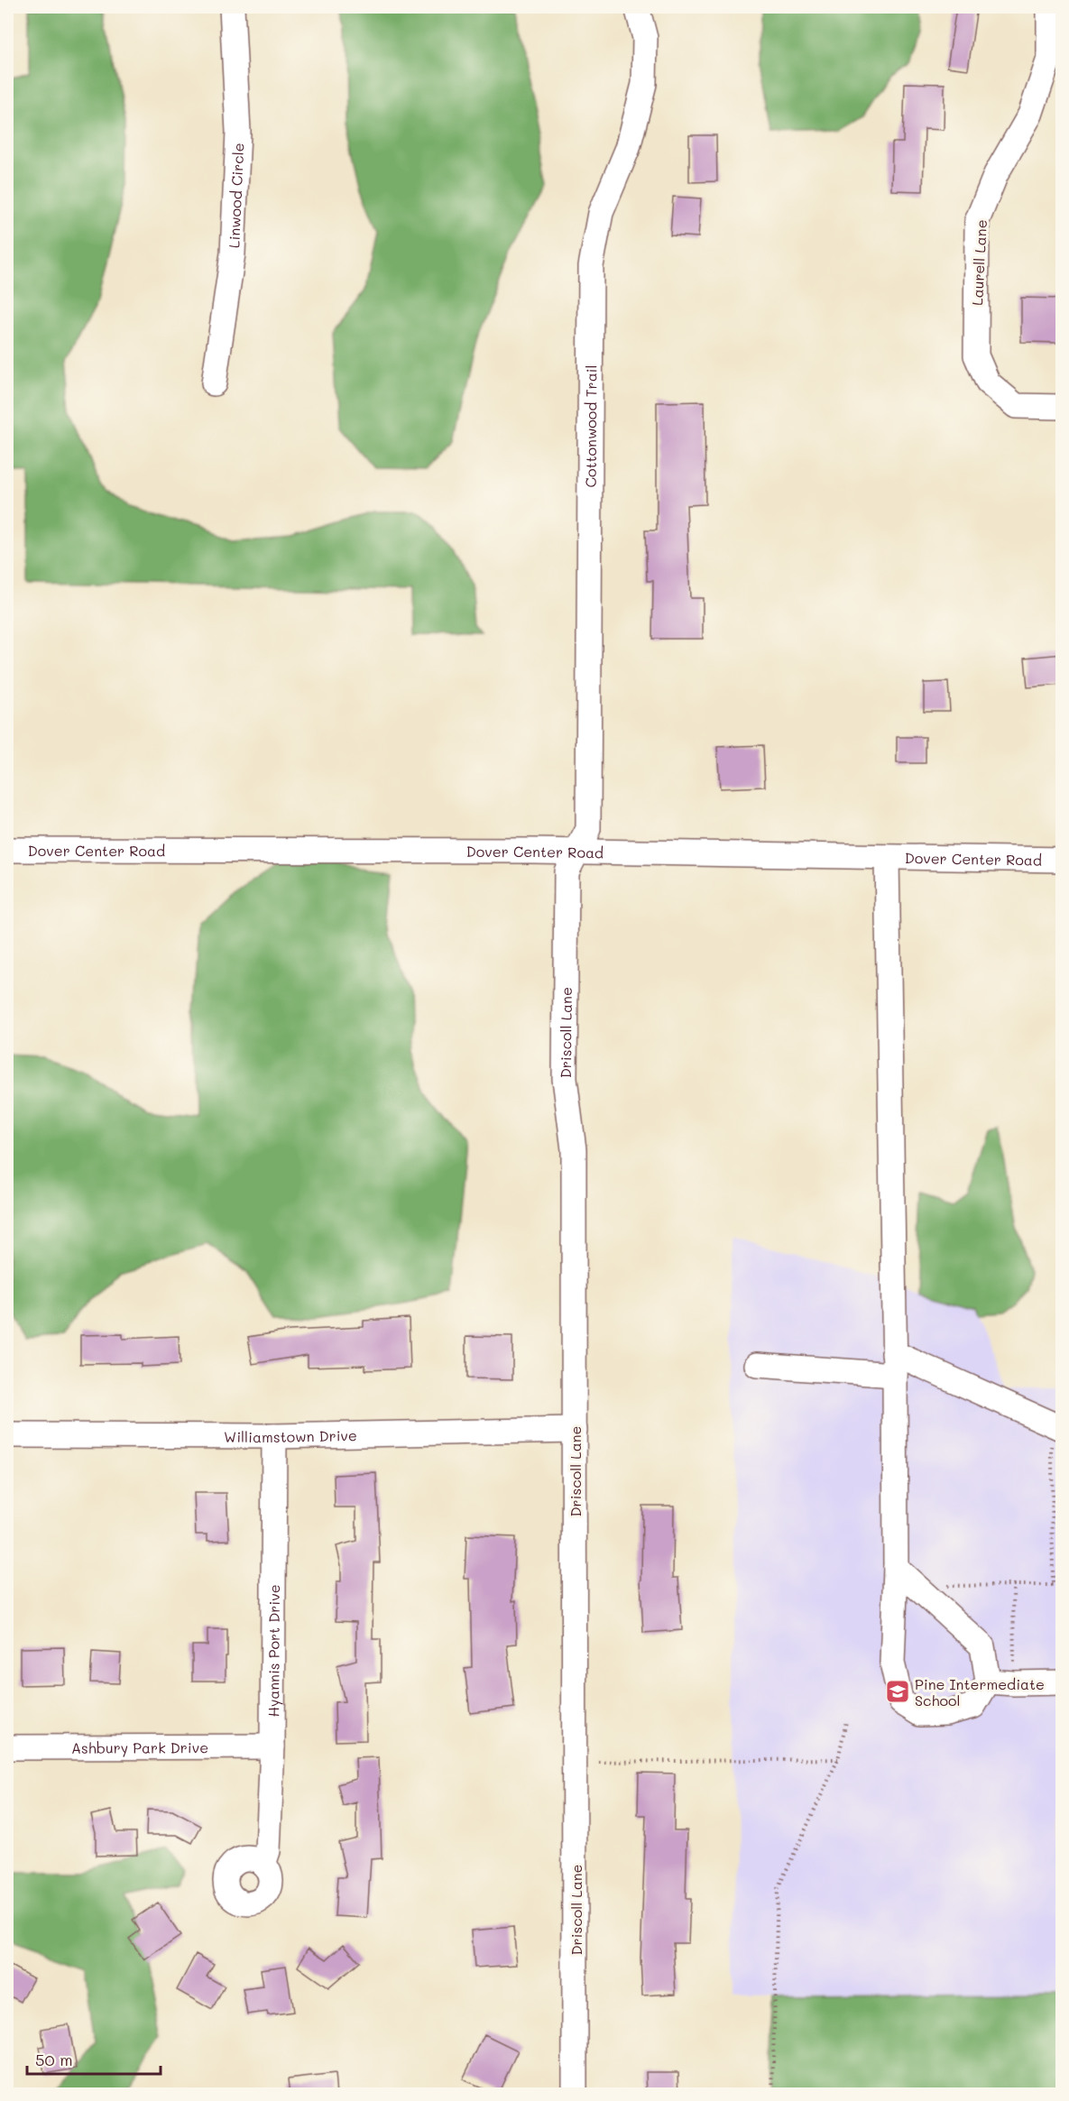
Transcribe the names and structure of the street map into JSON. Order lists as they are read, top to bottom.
{
  "streets": {
    "street": [
      "Linwood Circle",
      "Laurell Lane",
      "Cottonwood Trail",
      "Dover Center Road",
      "Driscoll Lane",
      "Williamstown Drive",
      "Hyannis Port Drive",
      "Ashbury Park Drive"
    ]
  },
  "crossings": [
    ["Cottonwood Trail", "Dover Center Road"],
    ["Cottonwood Trail", "Driscoll Lane"],
    ["Dover Center Road", "Driscoll Lane"],
    ["Driscoll Lane", "Williamstown Drive"],
    ["Williamstown Drive", "Hyannis Port Drive"],
    ["Hyannis Port Drive", "Ashbury Park Drive"]
  ],
  "places": {
    "school or university": ["Pine Intermediate School"]
  },
  "scale_bar": "50 m"
}
